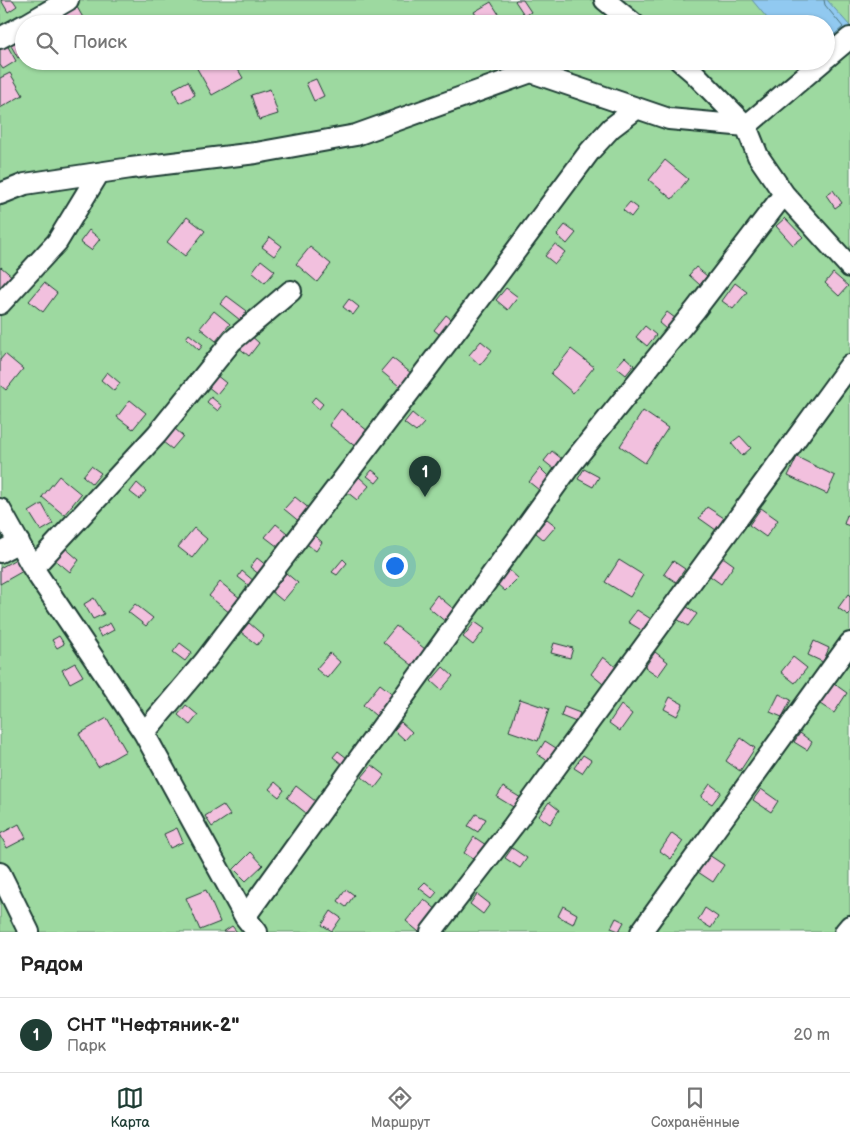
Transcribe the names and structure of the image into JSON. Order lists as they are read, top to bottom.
{
  "page": {
    "search": "Поиск",
    "pins": "1",
    "heading": "Рядом",
    "list": [
      {
        "mark": "1",
        "name": "СНТ \"Нефтяник-2\"",
        "note": "Парк",
        "value": "20 m"
      }
    ],
    "nav": ["Карта", "Маршрут", "Сохранённые"]
  }
}
